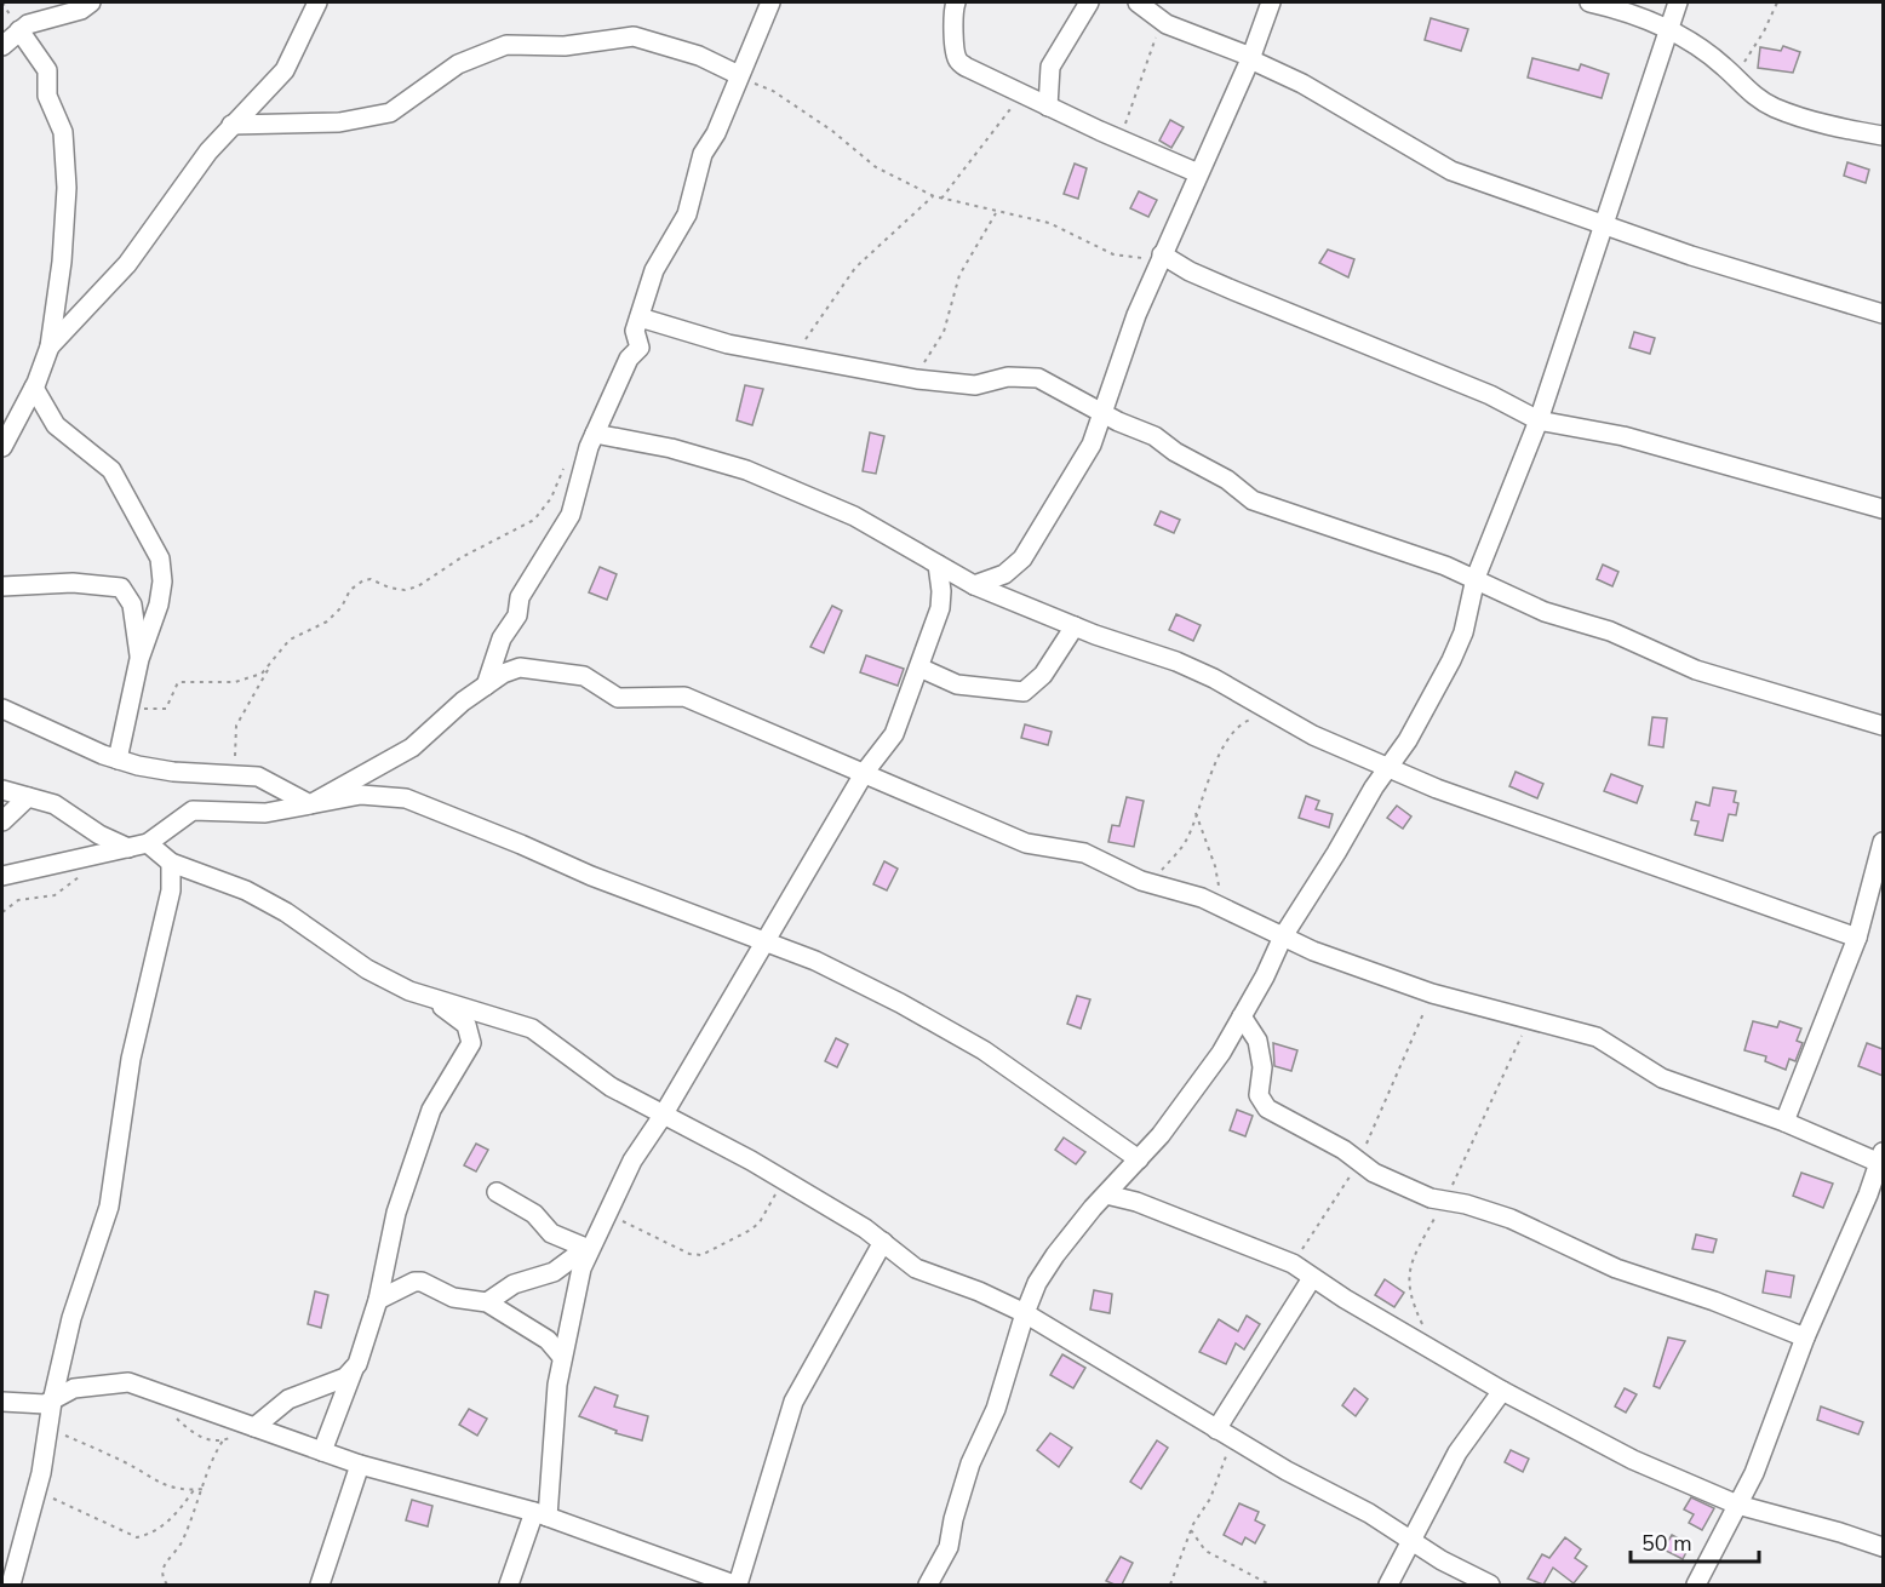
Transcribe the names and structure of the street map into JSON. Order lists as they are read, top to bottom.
{
  "scale_bar": "50 m"
}
